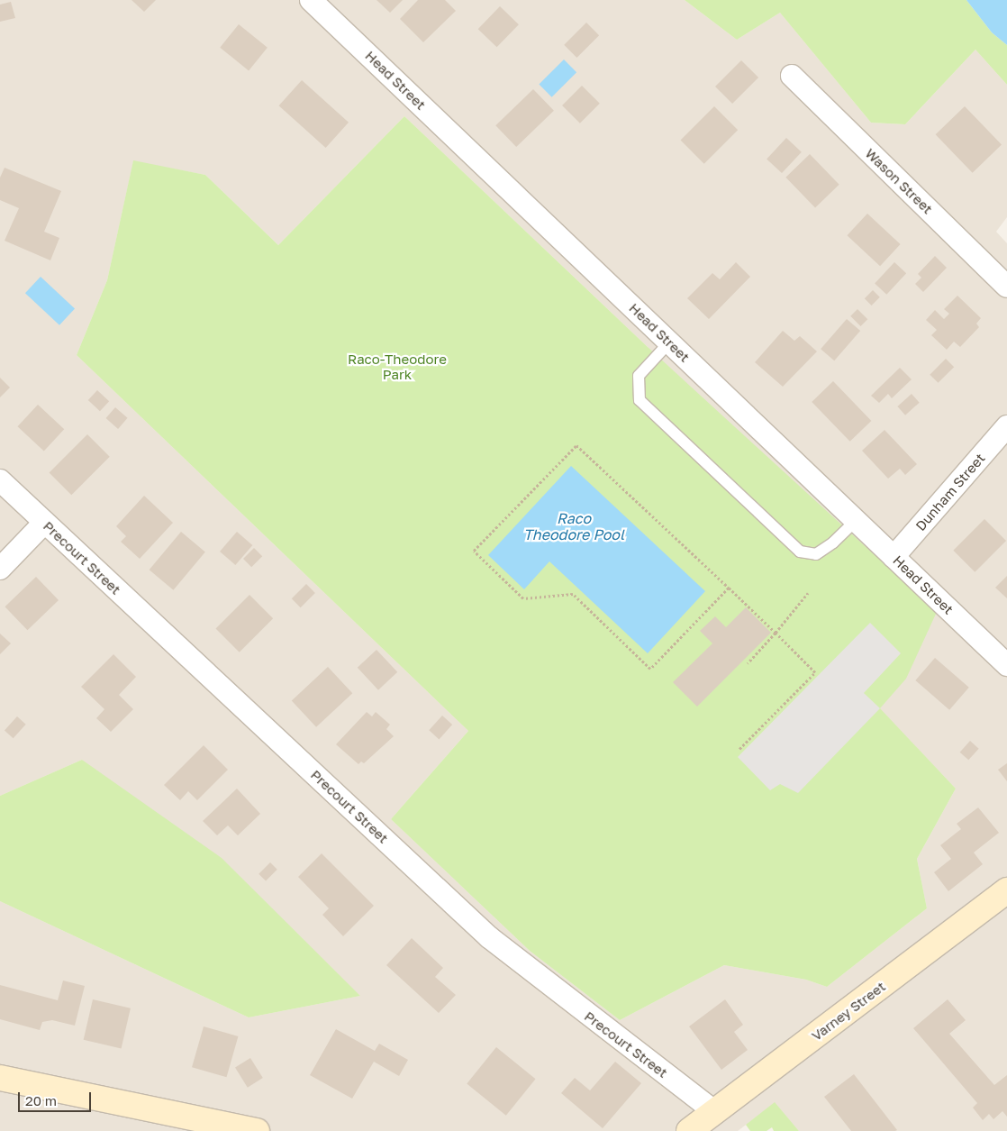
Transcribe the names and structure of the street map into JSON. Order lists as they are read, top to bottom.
{
  "streets": {
    "main road": ["Varney Street"],
    "street": [
      "Head Street",
      "Wason Street",
      "Dunham Street",
      "Precourt Street"
    ]
  },
  "crossings": [
    ["Head Street", "Dunham Street"],
    ["Precourt Street", "Varney Street"]
  ],
  "water": ["Raco Theodore Pool"],
  "parks": ["Raco-Theodore Park"],
  "scale_bar": "20 m"
}
